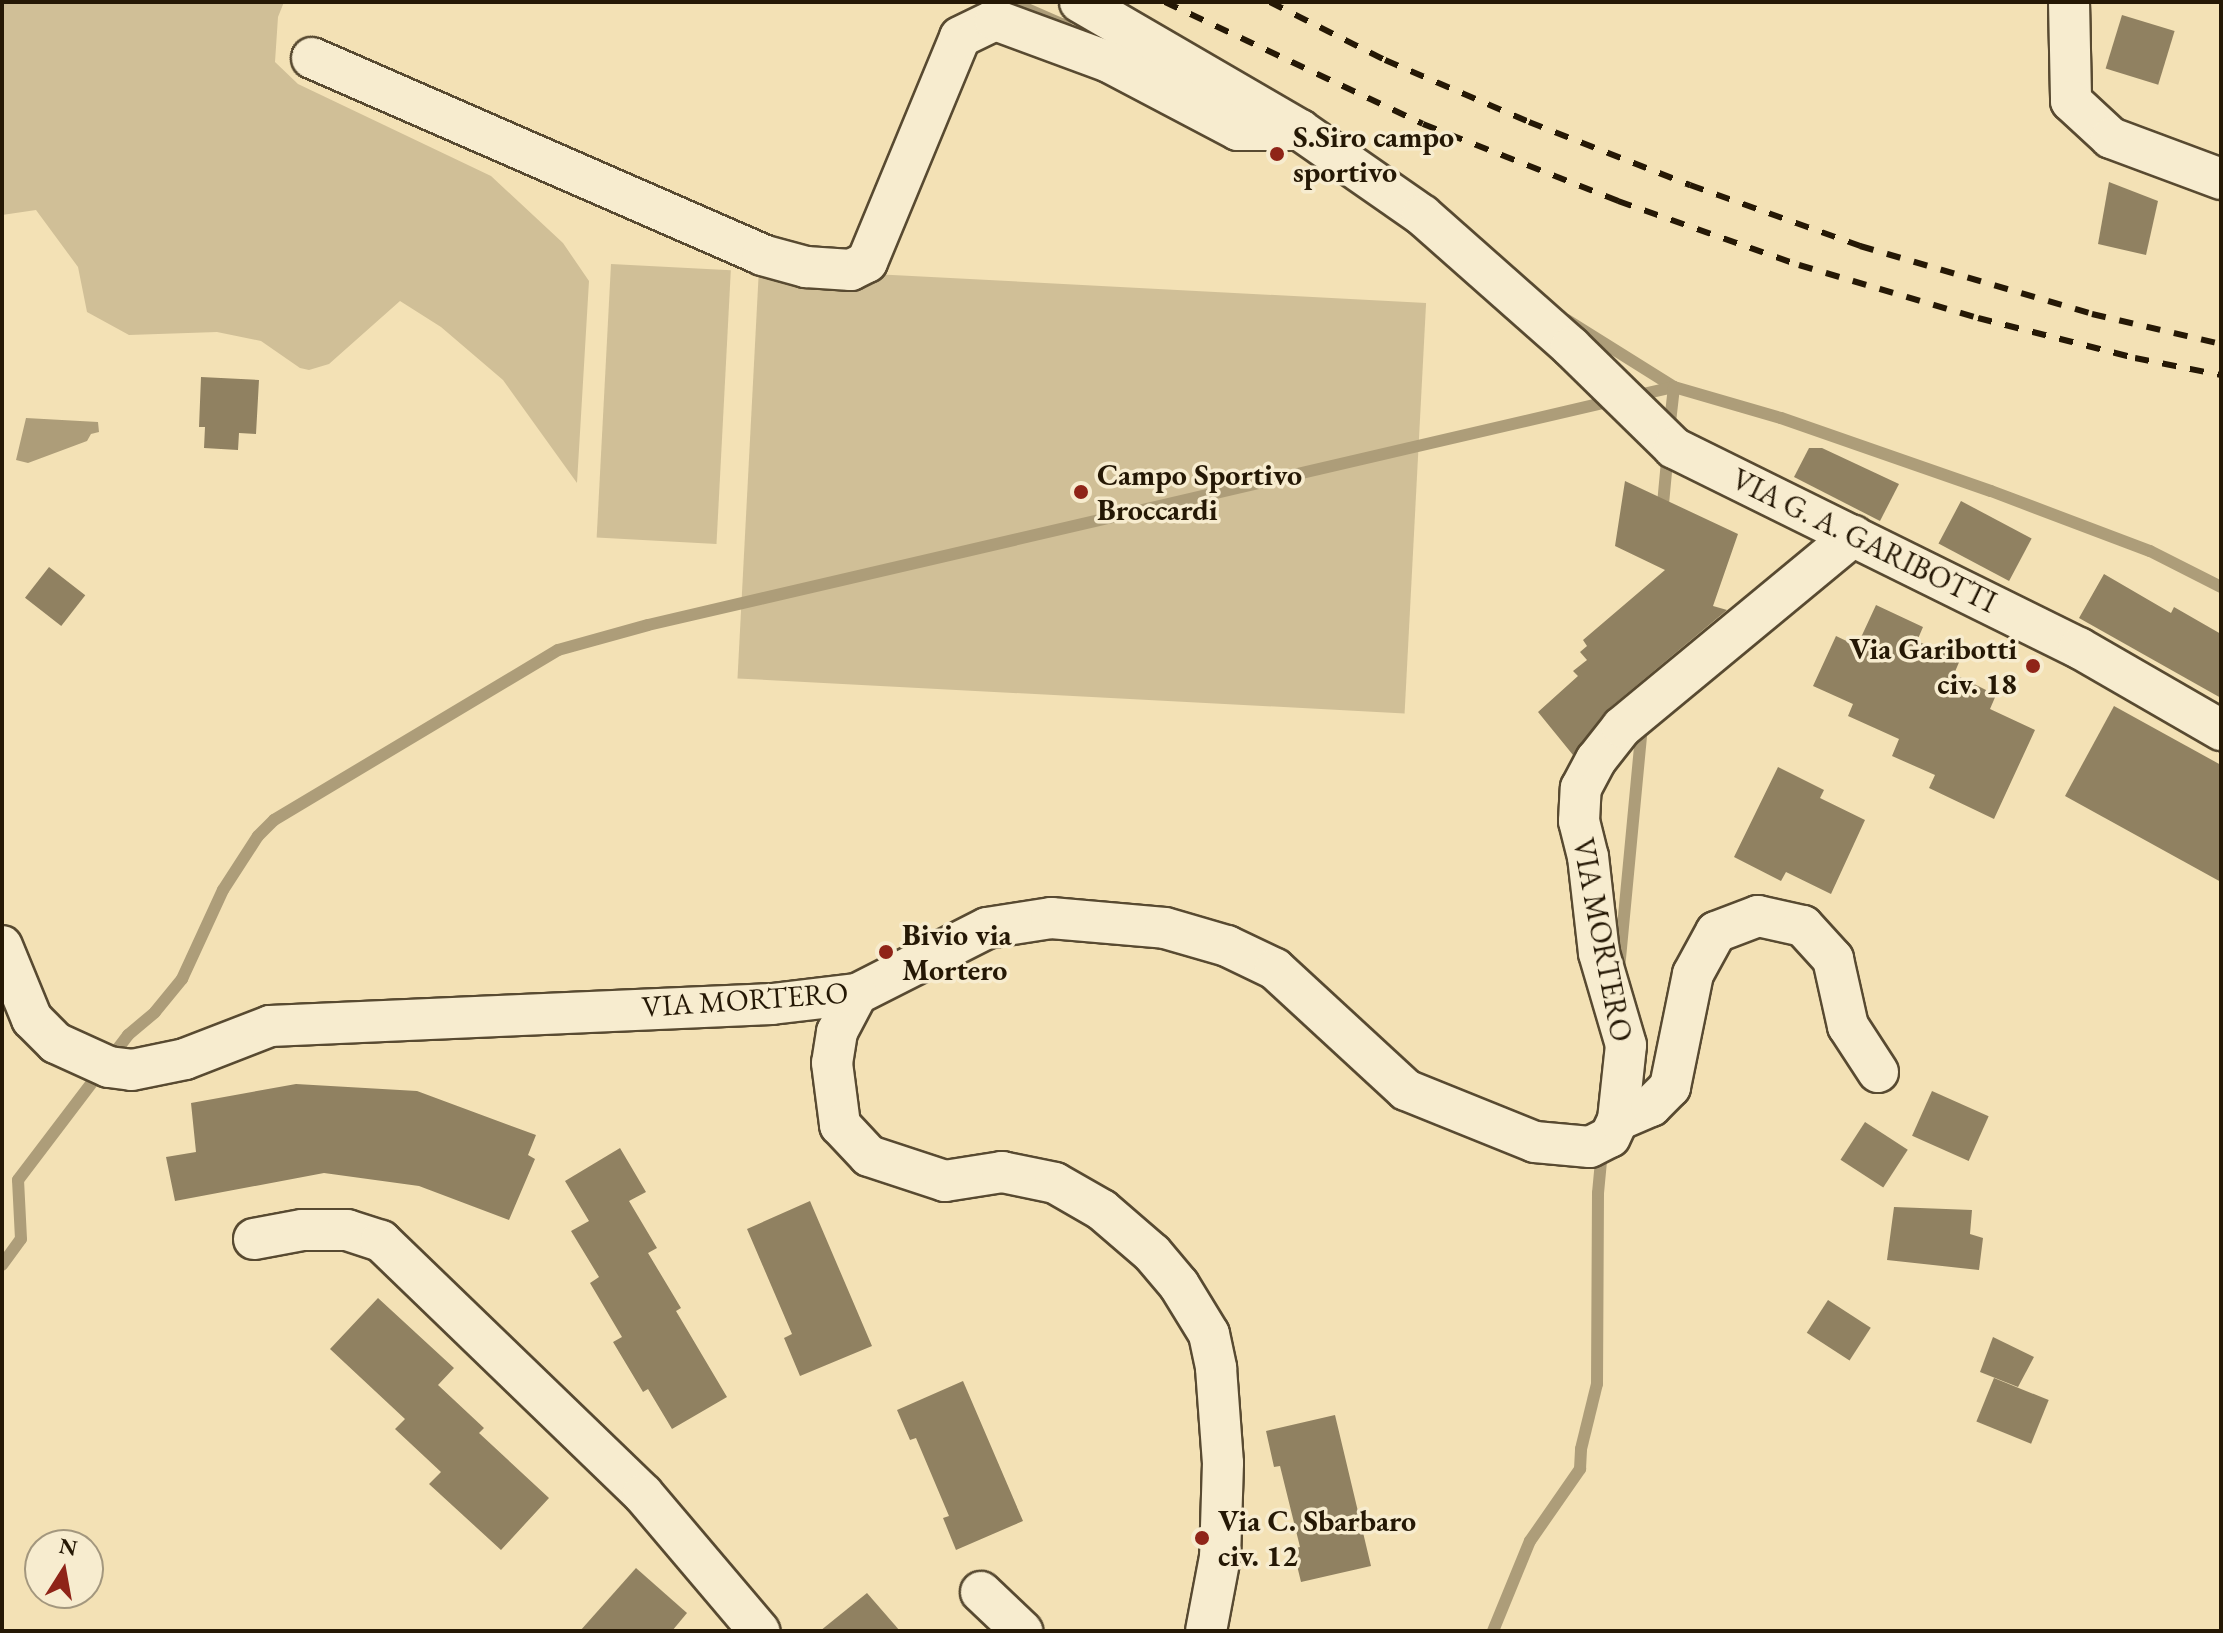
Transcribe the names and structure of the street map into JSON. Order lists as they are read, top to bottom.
{
  "streets": {
    "street": ["VIA G. A. GARIBOTTI", "VIA MORTERO"]
  },
  "crossings": [
    ["VIA G. A. GARIBOTTI", "VIA MORTERO"]
  ],
  "places": [
    "S.Siro campo sportivo",
    "Campo Sportivo Broccardi",
    "Via Garibotti civ. 18",
    "Bivio via Mortero",
    "Via C. Sbarbaro civ. 12"
  ],
  "north": "top"
}
